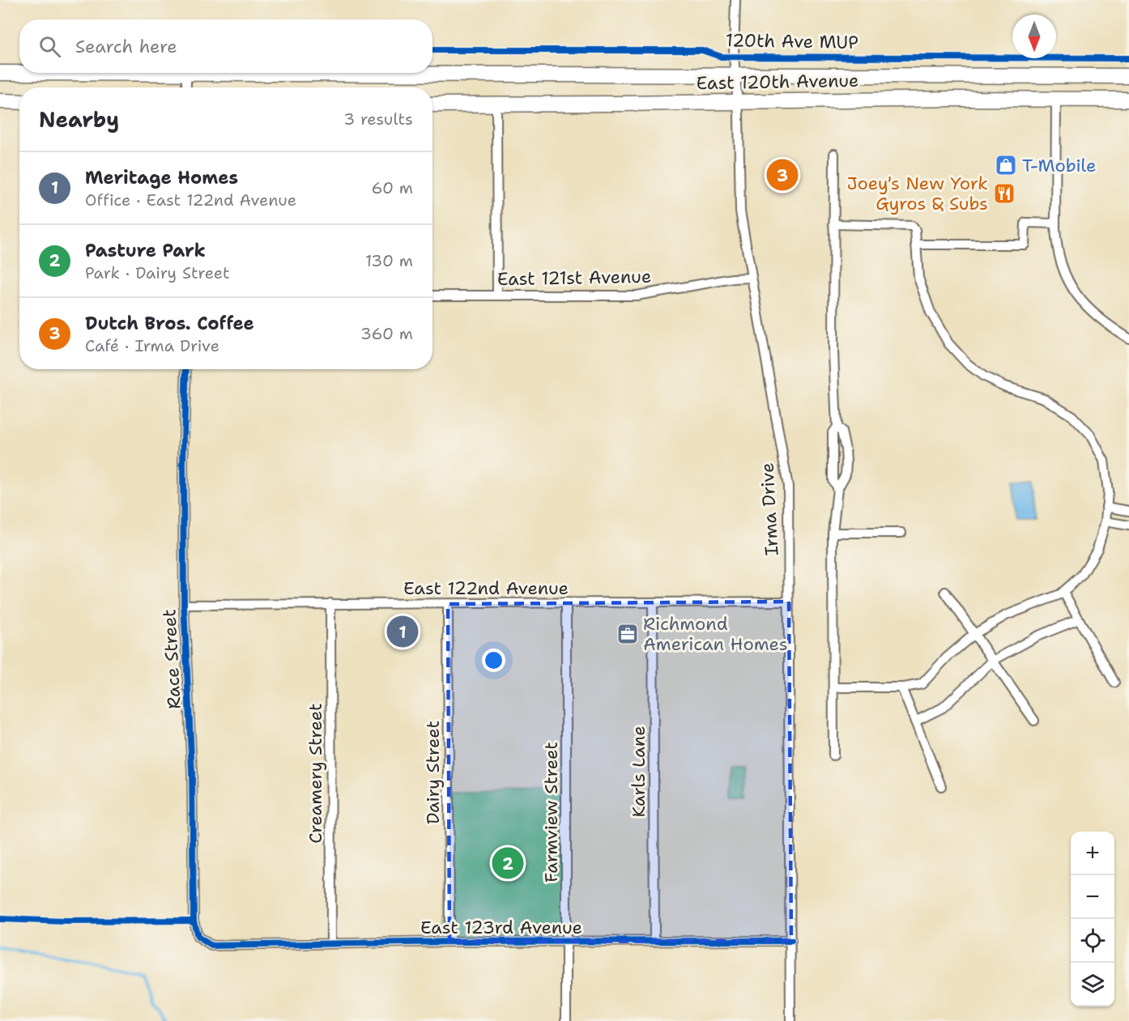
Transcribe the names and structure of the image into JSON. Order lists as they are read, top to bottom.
{
  "streets": {
    "main road": ["East 120th Avenue"],
    "street": [
      "East 121st Avenue",
      "Irma Drive",
      "East 122nd Avenue",
      "Race Street",
      "Karls Lane",
      "Dairy Street",
      "Creamery Street",
      "Farmview Street",
      "East 123rd Avenue"
    ],
    "cycle path": ["120th Ave MUP"]
  },
  "crossings": [
    ["East 120th Avenue", "Irma Drive"],
    ["East 121st Avenue", "Irma Drive"],
    ["Irma Drive", "East 122nd Avenue"],
    ["Irma Drive", "East 123rd Avenue"],
    ["East 122nd Avenue", "Race Street"],
    ["East 122nd Avenue", "Karls Lane"],
    ["East 122nd Avenue", "Dairy Street"],
    ["East 122nd Avenue", "Creamery Street"],
    ["East 122nd Avenue", "Farmview Street"],
    ["Race Street", "East 123rd Avenue"],
    ["Karls Lane", "East 123rd Avenue"],
    ["Dairy Street", "East 123rd Avenue"],
    ["Creamery Street", "East 123rd Avenue"],
    ["Farmview Street", "East 123rd Avenue"]
  ],
  "places": {
    "shop": ["T-Mobile"],
    "restaurant": ["Joey's New York Gyros & Subs"],
    "office": ["Richmond American Homes"]
  },
  "north": "bottom",
  "page": {
    "search": "Search here",
    "heading": ["Nearby", "3 results"],
    "list": [
      {
        "mark": "1",
        "name": "Meritage Homes",
        "note": "Office · East 122nd Avenue",
        "value": "60 m"
      },
      {
        "mark": "2",
        "name": "Pasture Park",
        "note": "Park · Dairy Street",
        "value": "130 m"
      },
      {
        "mark": "3",
        "name": "Dutch Bros. Coffee",
        "note": "Café · Irma Drive",
        "value": "360 m"
      }
    ],
    "pins": ["3", "1", "2"],
    "map_buttons": ["+", "−"]
  }
}
